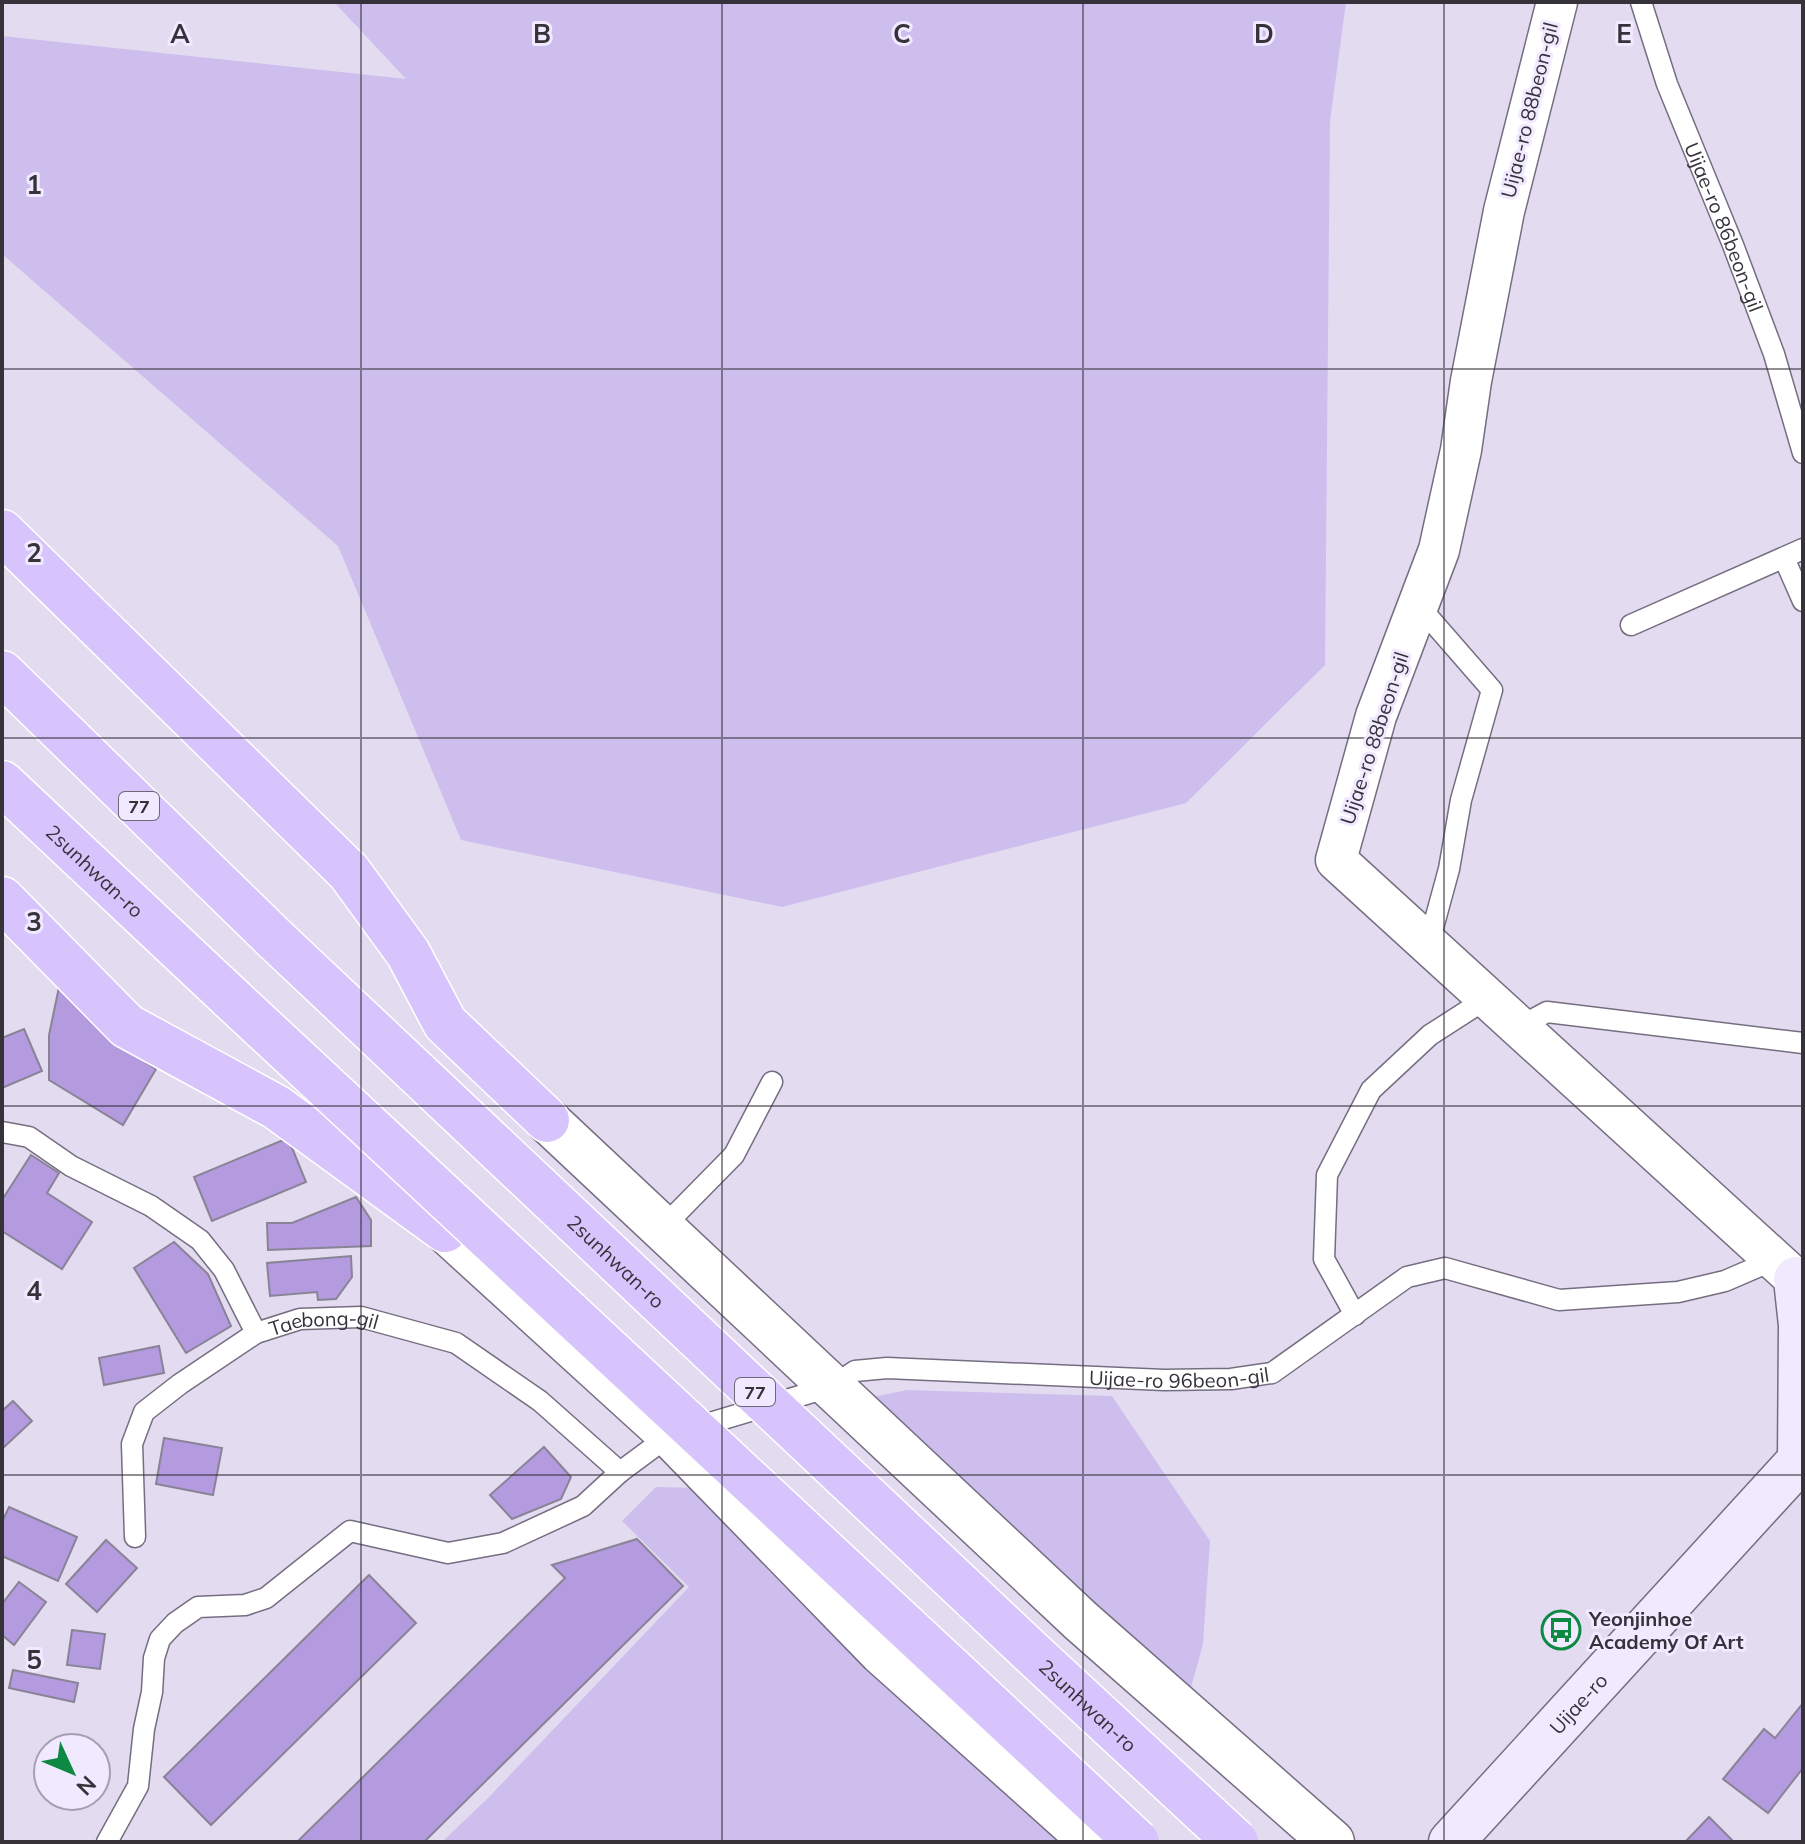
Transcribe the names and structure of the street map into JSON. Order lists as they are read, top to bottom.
{
  "streets": {
    "highway": ["77", "2sunhwan-ro"],
    "main road": ["Uijae-ro"],
    "street": ["Uijae-ro 88beon-gil"],
    "lane": ["Uijae-ro 86beon-gil", "Taebong-gil", "Uijae-ro 96beon-gil"]
  },
  "crossings": [
    ["Uijae-ro 88beon-gil", "Uijae-ro 96beon-gil"]
  ],
  "places": {
    "bus stop": ["Yeonjinhoe Academy Of Art"]
  },
  "north": "bottom right",
  "grid": {
    "columns": [
      "A",
      "B",
      "C",
      "D",
      "E"
    ],
    "rows": [
      "1",
      "2",
      "3",
      "4",
      "5"
    ]
  }
}
